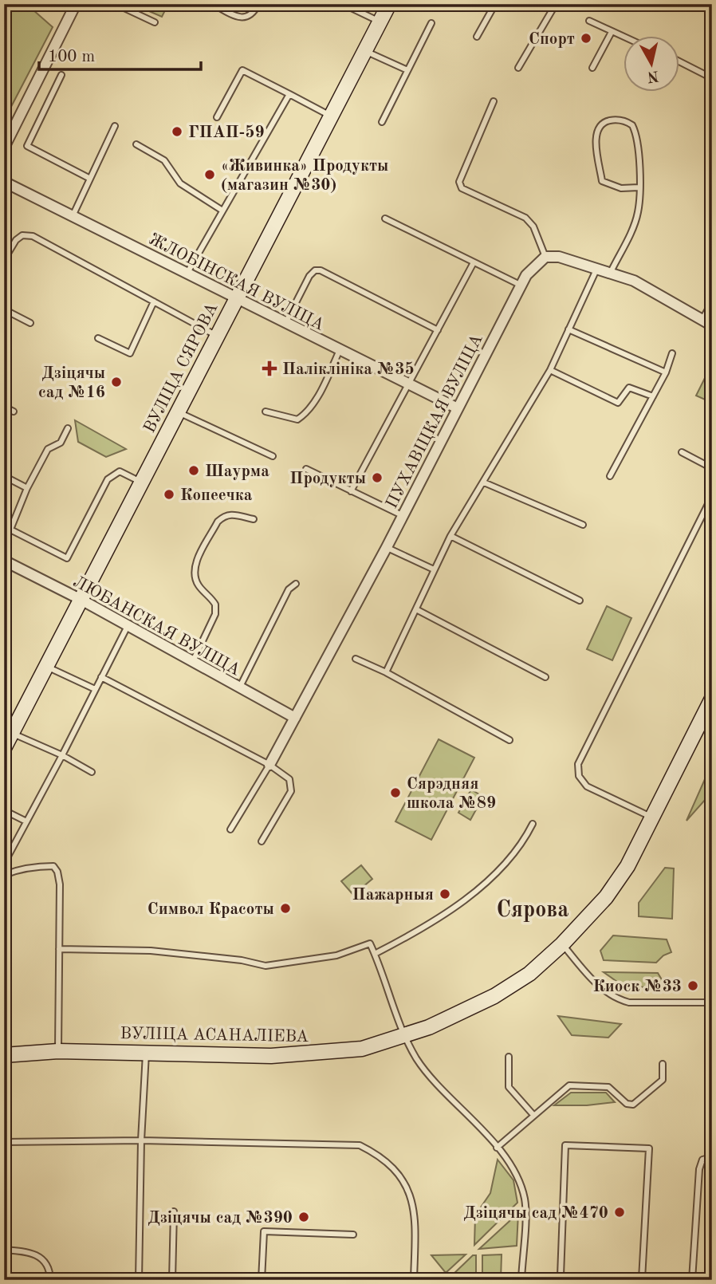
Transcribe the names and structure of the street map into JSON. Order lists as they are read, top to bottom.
{
  "streets": {
    "main road": ["ВУЛІЦА СЯРОВА", "ВУЛІЦА АСАНАЛІЕВА"],
    "street": ["ЖЛОБІНСКАЯ ВУЛІЦА", "ПУХАВІЦКАЯ ВУЛІЦА", "ЛЮБАНСКАЯ ВУЛІЦА"]
  },
  "crossings": [
    ["ЖЛОБІНСКАЯ ВУЛІЦА", "ВУЛІЦА СЯРОВА"],
    ["ЖЛОБІНСКАЯ ВУЛІЦА", "ПУХАВІЦКАЯ ВУЛІЦА"],
    ["ВУЛІЦА СЯРОВА", "ЛЮБАНСКАЯ ВУЛІЦА"],
    ["ПУХАВІЦКАЯ ВУЛІЦА", "ЛЮБАНСКАЯ ВУЛІЦА"]
  ],
  "districts": ["Сярова"],
  "places": {
    "other": [
      "Спорт",
      "ГПАП-59",
      "«Живинка» Продукты (магазин №30)",
      "Дзіцячы сад №16",
      "Шаурма",
      "Продукты",
      "Копеечка",
      "Сярэдняя школа №89",
      "Пажарныя",
      "Символ Красоты",
      "Киоск №33",
      "Дзіцячы сад №470",
      "Дзіцячы сад №390"
    ],
    "health": ["Паліклініка №35"]
  },
  "scale_bar": "100 m",
  "north": "bottom"
}
